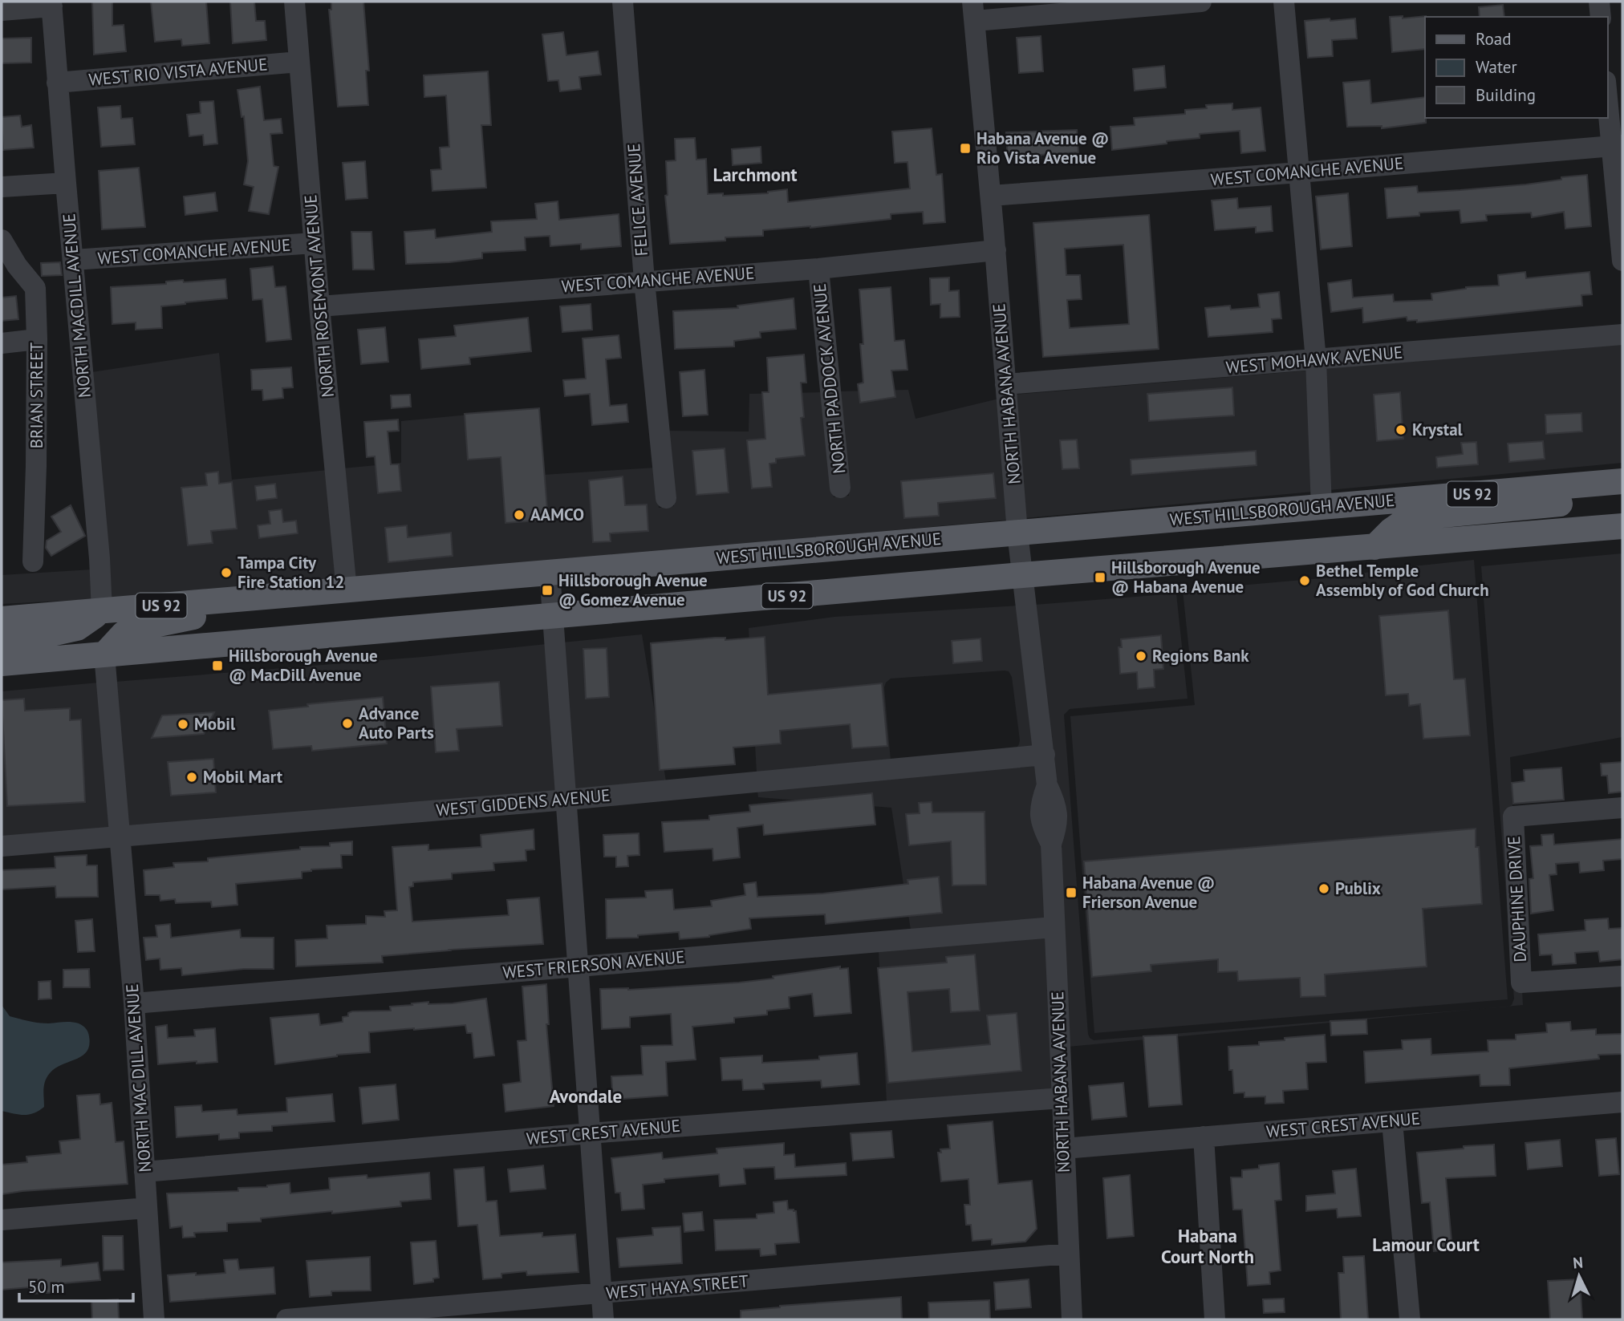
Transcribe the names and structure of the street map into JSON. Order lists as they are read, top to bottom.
{
  "streets": {
    "main road": ["US 92", "WEST HILLSBOROUGH AVENUE"],
    "street": [
      "WEST RIO VISTA AVENUE",
      "WEST COMANCHE AVENUE",
      "FELICE AVENUE",
      "NORTH ROSEMONT AVENUE",
      "NORTH MACDILL AVENUE",
      "WEST MOHAWK AVENUE",
      "NORTH PADDOCK AVENUE",
      "NORTH HABANA AVENUE",
      "BRIAN STREET",
      "WEST GIDDENS AVENUE",
      "DAUPHINE DRIVE",
      "WEST FRIERSON AVENUE",
      "NORTH MAC DILL AVENUE",
      "WEST CREST AVENUE",
      "WEST HAYA STREET"
    ]
  },
  "crossings": [
    ["WEST RIO VISTA AVENUE", "NORTH ROSEMONT AVENUE"],
    ["WEST RIO VISTA AVENUE", "NORTH MACDILL AVENUE"],
    ["WEST COMANCHE AVENUE", "FELICE AVENUE"],
    ["WEST COMANCHE AVENUE", "NORTH ROSEMONT AVENUE"],
    ["WEST COMANCHE AVENUE", "NORTH MACDILL AVENUE"],
    ["WEST COMANCHE AVENUE", "NORTH PADDOCK AVENUE"],
    ["WEST COMANCHE AVENUE", "NORTH HABANA AVENUE"],
    ["NORTH ROSEMONT AVENUE", "WEST HILLSBOROUGH AVENUE"],
    ["NORTH MACDILL AVENUE", "WEST HILLSBOROUGH AVENUE"],
    ["WEST MOHAWK AVENUE", "NORTH HABANA AVENUE"],
    ["NORTH HABANA AVENUE", "US 92"],
    ["NORTH HABANA AVENUE", "WEST HILLSBOROUGH AVENUE"],
    ["NORTH HABANA AVENUE", "WEST GIDDENS AVENUE"],
    ["NORTH HABANA AVENUE", "WEST FRIERSON AVENUE"],
    ["NORTH HABANA AVENUE", "WEST CREST AVENUE"],
    ["NORTH HABANA AVENUE", "WEST HAYA STREET"],
    ["WEST GIDDENS AVENUE", "NORTH MAC DILL AVENUE"],
    ["WEST FRIERSON AVENUE", "NORTH MAC DILL AVENUE"],
    ["NORTH MAC DILL AVENUE", "WEST CREST AVENUE"]
  ],
  "districts": [
    "Larchmont",
    "Avondale",
    "Habana Court North",
    "Lamour Court"
  ],
  "places": {
    "transit": [
      "Habana Avenue @ Rio Vista Avenue",
      "Hillsborough Avenue @ Habana Avenue",
      "Hillsborough Avenue @ Gomez Avenue",
      "Hillsborough Avenue @ MacDill Avenue",
      "Habana Avenue @ Frierson Avenue"
    ],
    "other": [
      "Krystal",
      "AAMCO",
      "Tampa City Fire Station 12",
      "Bethel Temple Assembly of God Church",
      "Regions Bank",
      "Advance Auto Parts",
      "Mobil",
      "Mobil Mart",
      "Publix"
    ]
  },
  "legend": ["Road", "Water", "Building"],
  "scale_bar": "50 m",
  "north": "top"
}
